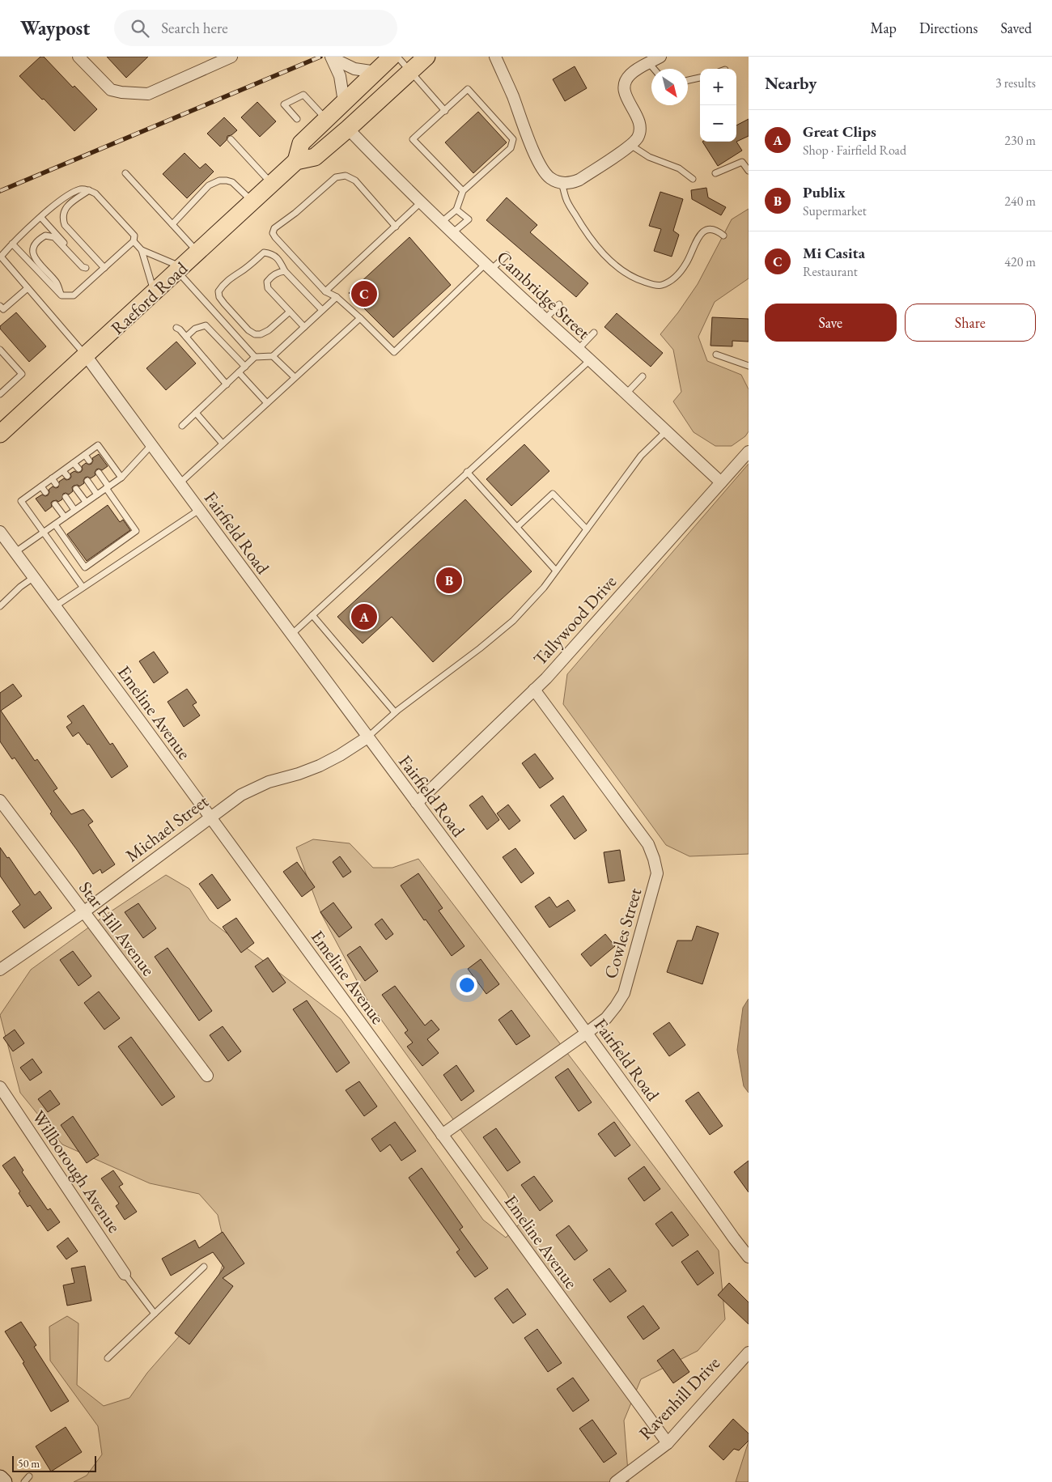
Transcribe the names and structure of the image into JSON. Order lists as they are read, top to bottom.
{
  "streets": {
    "main road": ["Raeford Road"],
    "street": [
      "Cambridge Street",
      "Fairfield Road",
      "Tallywood Drive",
      "Emeline Avenue",
      "Michael Street",
      "Star Hill Avenue",
      "Cowles Street",
      "Willborough Avenue",
      "Ravenhill Drive"
    ]
  },
  "crossings": [
    ["Cambridge Street", "Raeford Road"],
    ["Cambridge Street", "Tallywood Drive"],
    ["Raeford Road", "Fairfield Road"],
    ["Fairfield Road", "Tallywood Drive"],
    ["Fairfield Road", "Michael Street"],
    ["Fairfield Road", "Cowles Street"],
    ["Tallywood Drive", "Cowles Street"],
    ["Emeline Avenue", "Michael Street"],
    ["Emeline Avenue", "Cowles Street"],
    ["Emeline Avenue", "Ravenhill Drive"],
    ["Michael Street", "Star Hill Avenue"]
  ],
  "scale_bar": "50 m",
  "north": "bottom right",
  "page": {
    "header": "Waypost",
    "search": "Search here",
    "nav": ["Map", "Directions", "Saved"],
    "heading": ["Nearby", "3 results"],
    "map_buttons": ["+", "−"],
    "list": [
      {
        "mark": "A",
        "name": "Great Clips",
        "note": "Shop · Fairfield Road",
        "value": "230 m"
      },
      {
        "mark": "B",
        "name": "Publix",
        "note": "Supermarket",
        "value": "240 m"
      },
      {
        "mark": "C",
        "name": "Mi Casita",
        "note": "Restaurant",
        "value": "420 m"
      }
    ],
    "pins": ["C", "B", "A"],
    "buttons": ["Save", "Share"],
    "scale": "50 m"
  }
}
